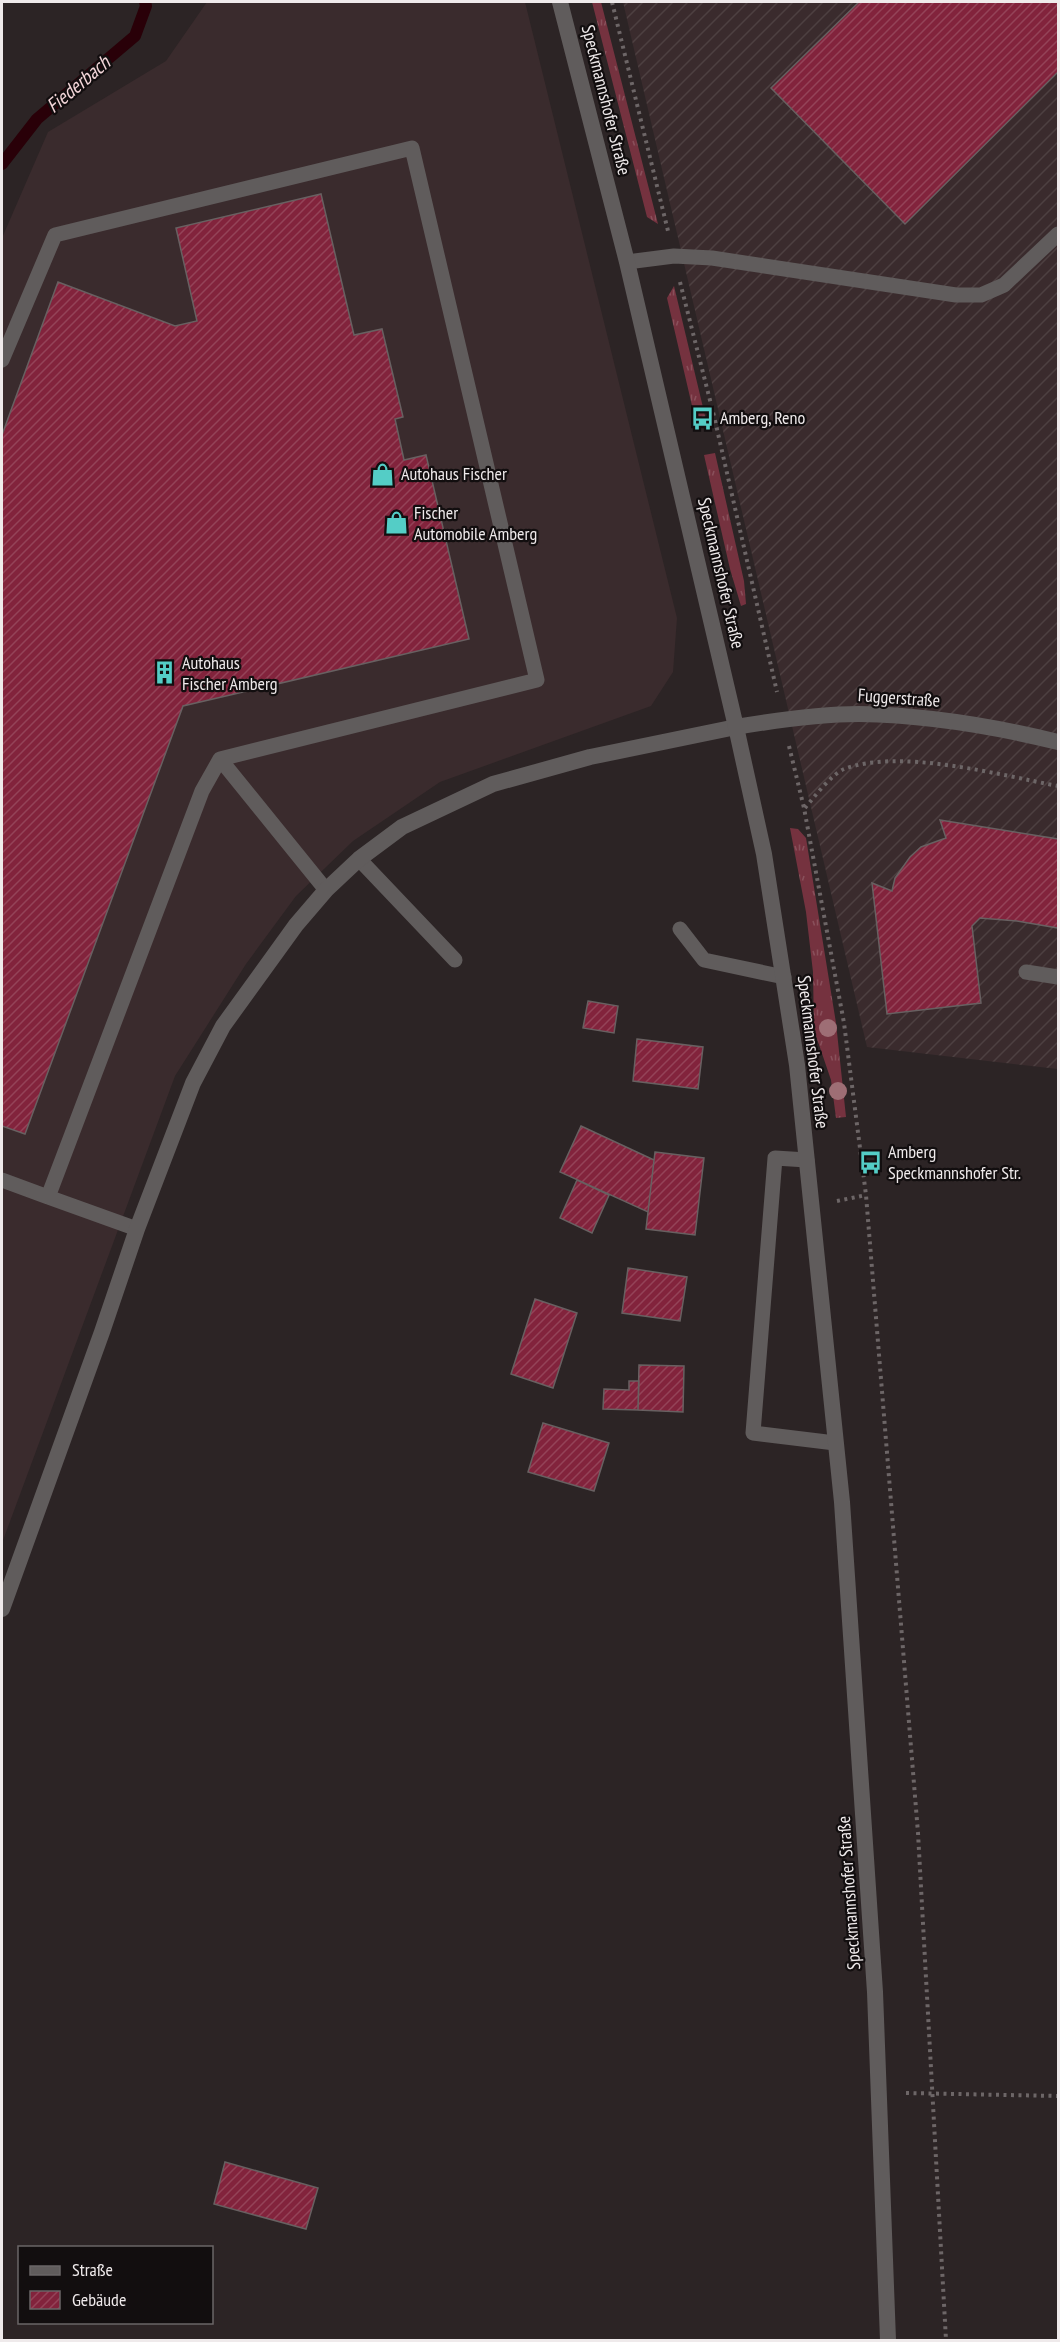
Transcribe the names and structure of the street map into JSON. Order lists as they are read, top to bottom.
{
  "streets": {
    "street": ["Speckmannshofer Straße", "Fuggerstraße"]
  },
  "crossings": [
    ["Speckmannshofer Straße", "Fuggerstraße"]
  ],
  "water": ["Fiederbach"],
  "places": {
    "bus stop": ["Amberg, Reno", "Amberg Speckmannshofer Str."],
    "shop": ["Autohaus Fischer", "Fischer Automobile Amberg"],
    "building": ["Autohaus Fischer Amberg"]
  },
  "legend": ["Straße", "Gebäude"]
}
